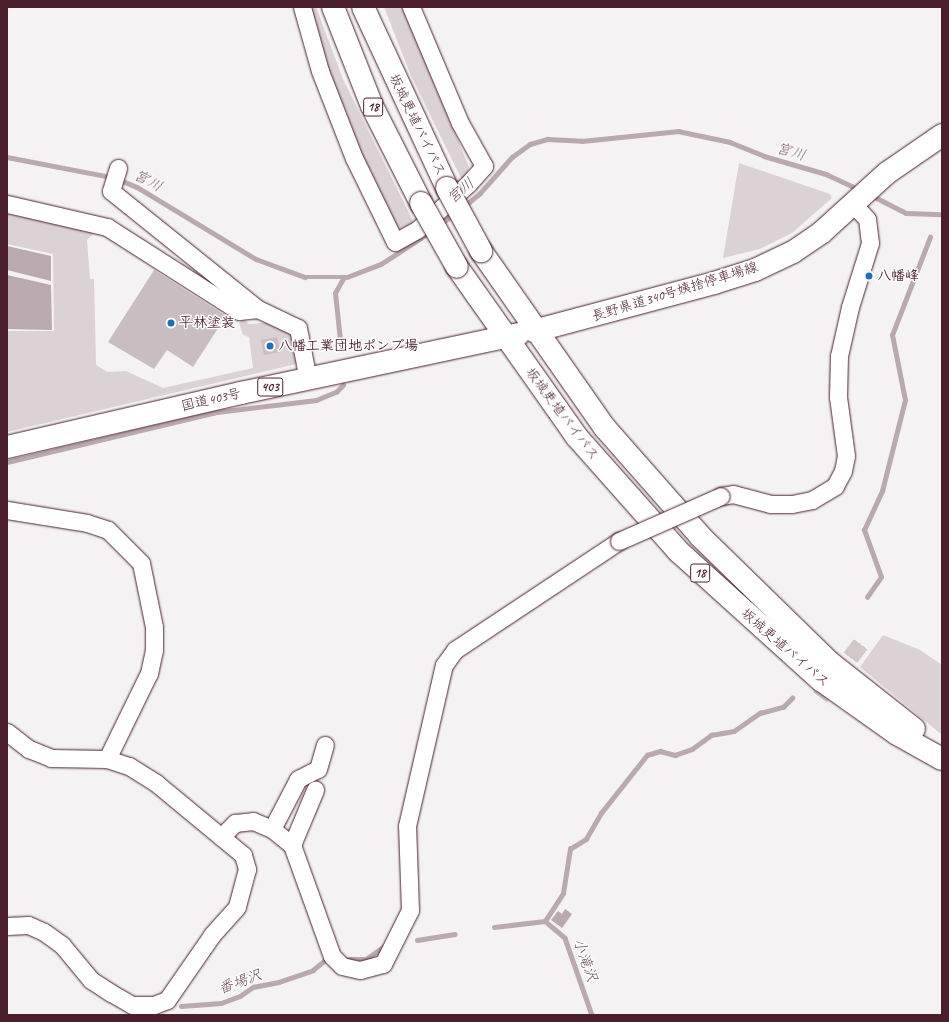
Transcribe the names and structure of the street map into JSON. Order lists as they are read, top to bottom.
{
  "streets": {
    "main road": [
      "18",
      "坂城更埴バイパス",
      "長野県道340号姨捨停車場線",
      "403",
      "国道403号"
    ]
  },
  "crossings": [
    ["坂城更埴バイパス", "長野県道340号姨捨停車場線"],
    ["坂城更埴バイパス", "国道403号"],
    ["長野県道340号姨捨停車場線", "国道403号"]
  ],
  "water": ["宮川", "小滝沢", "番場沢"],
  "places": ["八幡峰", "平林塗装", "八幡工業団地ポンプ場"]
}
